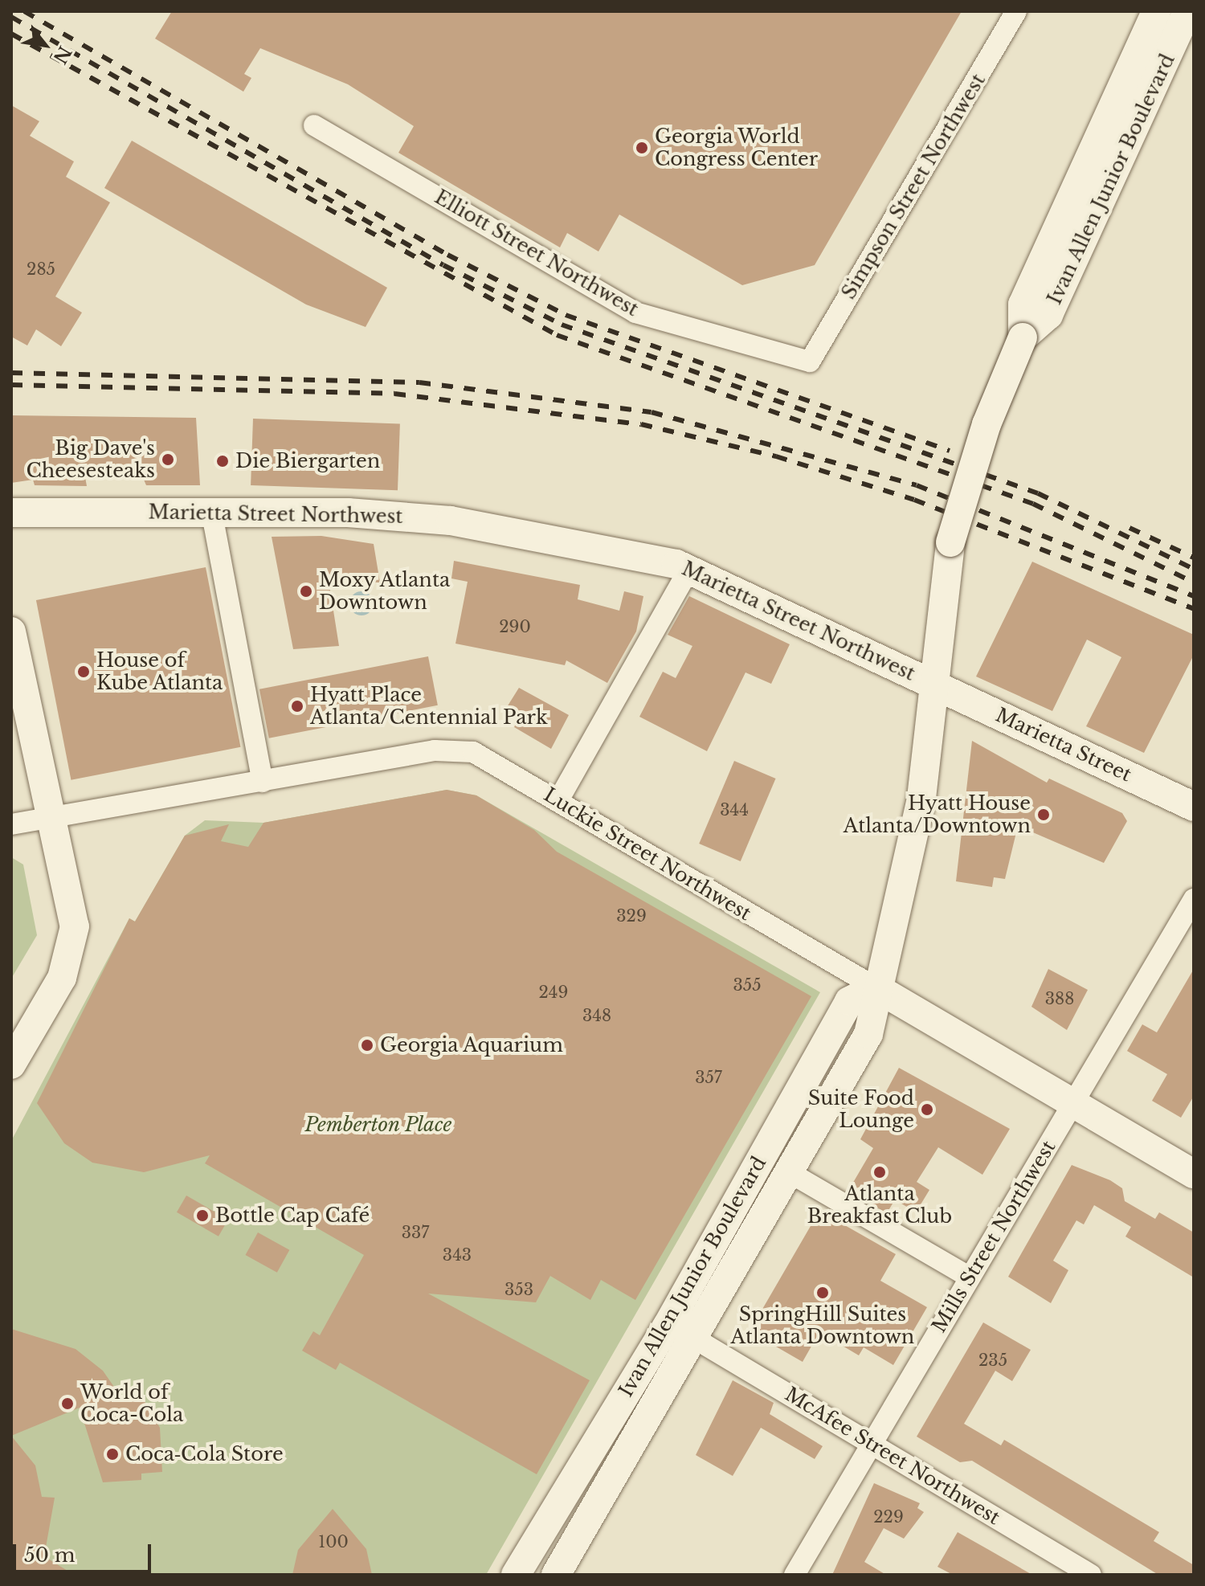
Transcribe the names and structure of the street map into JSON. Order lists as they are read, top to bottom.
{
  "streets": {
    "main road": [
      "Ivan Allen Junior Boulevard",
      "Marietta Street Northwest",
      "Marietta Street",
      "Luckie Street Northwest"
    ],
    "street": [
      "Simpson Street Northwest",
      "Elliott Street Northwest",
      "Mills Street Northwest",
      "McAfee Street Northwest"
    ]
  },
  "crossings": [
    ["Ivan Allen Junior Boulevard", "Marietta Street Northwest"],
    ["Ivan Allen Junior Boulevard", "Marietta Street"],
    ["Ivan Allen Junior Boulevard", "Luckie Street Northwest"],
    ["Ivan Allen Junior Boulevard", "McAfee Street Northwest"],
    ["Simpson Street Northwest", "Elliott Street Northwest"],
    ["Marietta Street Northwest", "Marietta Street"],
    ["Luckie Street Northwest", "Mills Street Northwest"],
    ["Mills Street Northwest", "McAfee Street Northwest"]
  ],
  "parks": ["Pemberton Place"],
  "places": [
    "Georgia World Congress Center",
    "Big Dave's Cheesesteaks",
    "Die Biergarten",
    "Moxy Atlanta Downtown",
    "House of Kube Atlanta",
    "Hyatt Place Atlanta/Centennial Park",
    "Hyatt House Atlanta/Downtown",
    "Georgia Aquarium",
    "Suite Food Lounge",
    "Atlanta Breakfast Club",
    "Bottle Cap Café",
    "SpringHill Suites Atlanta Downtown",
    "World of Coca-Cola",
    "Coca‑Cola Store"
  ],
  "house_numbers": [
    "285",
    "290",
    "344",
    "329",
    "355",
    "249",
    "388",
    "348",
    "357",
    "337",
    "343",
    "353",
    "235",
    "229",
    "100"
  ],
  "scale_bar": "50 m",
  "north": "bottom right"
}
